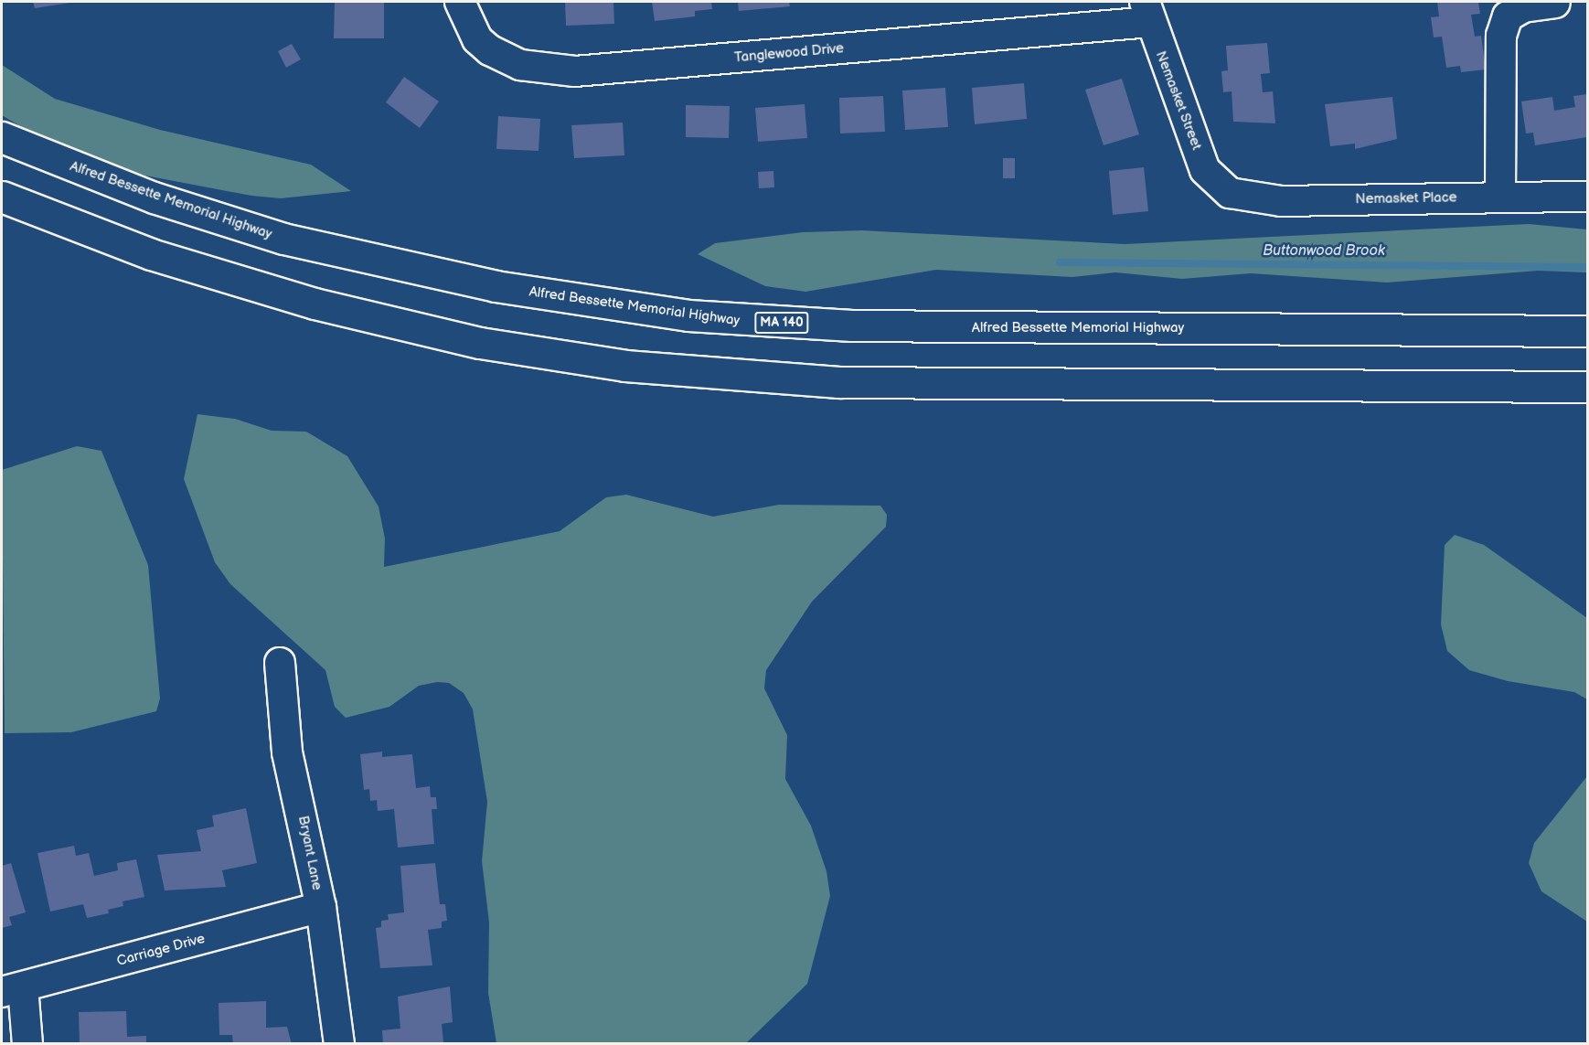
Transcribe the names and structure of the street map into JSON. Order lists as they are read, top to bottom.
{
  "streets": {
    "highway": ["Alfred Bessette Memorial Highway", "MA 140"],
    "street": [
      "Tanglewood Drive",
      "Nemasket Street",
      "Nemasket Place",
      "Bryant Lane",
      "Carriage Drive"
    ]
  },
  "crossings": [
    ["Tanglewood Drive", "Nemasket Street"],
    ["Nemasket Street", "Nemasket Place"],
    ["Bryant Lane", "Carriage Drive"]
  ],
  "water": ["Buttonwood Brook"]
}
